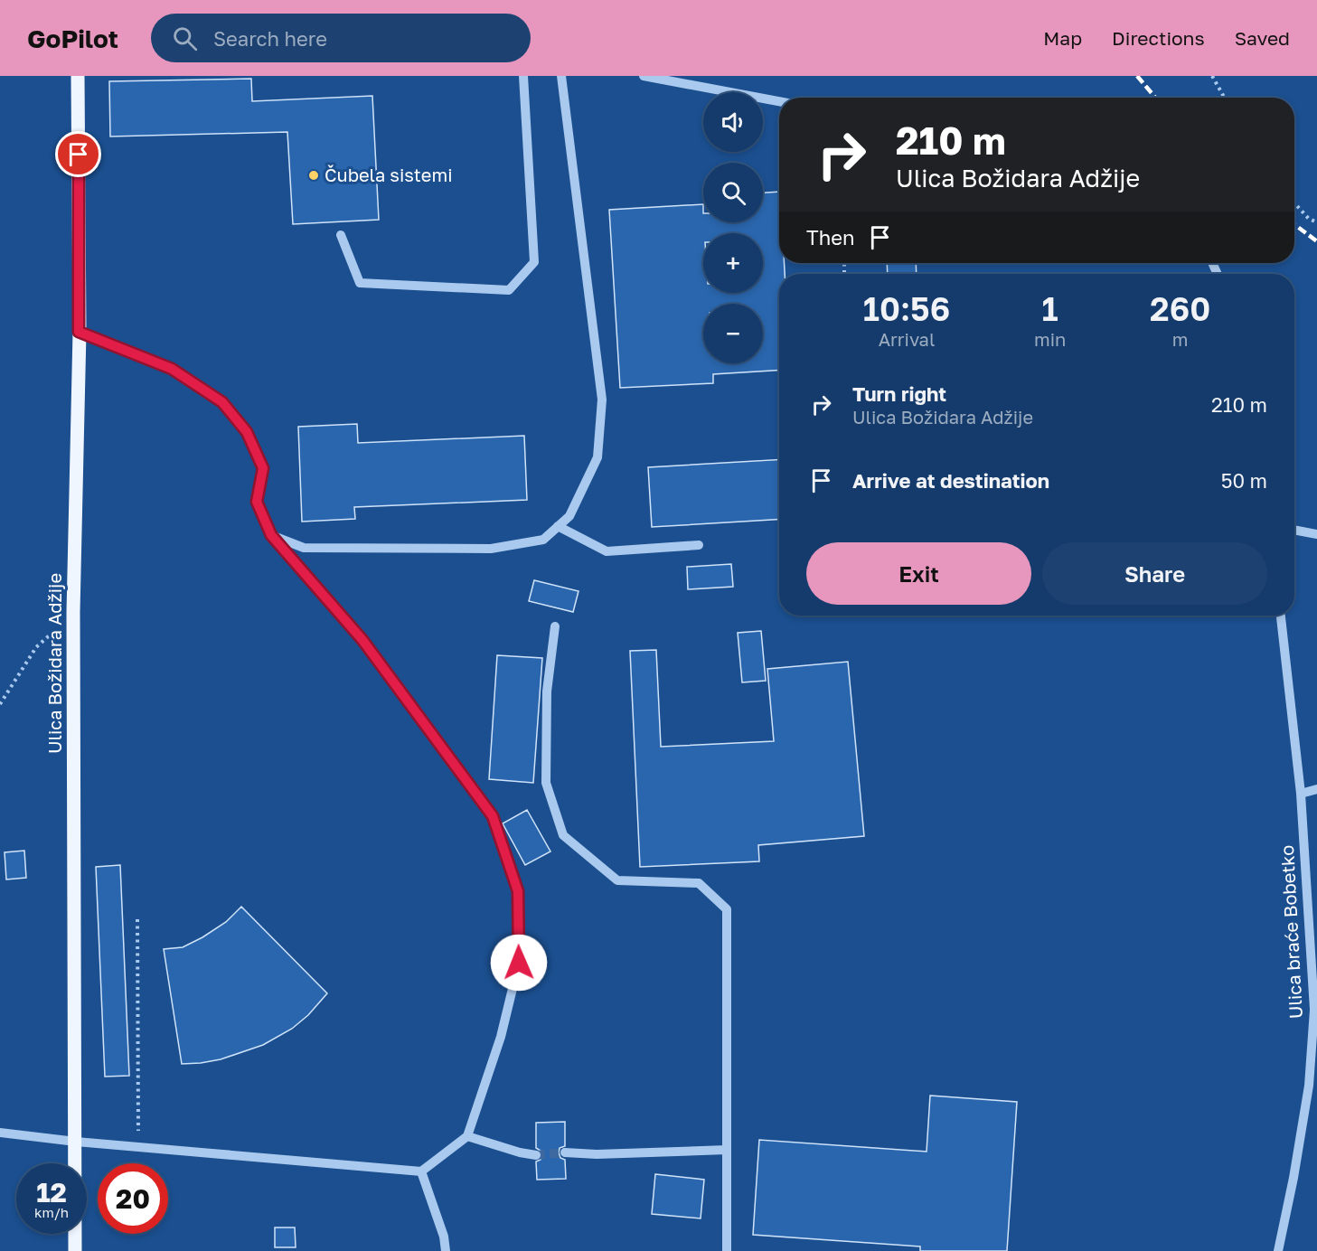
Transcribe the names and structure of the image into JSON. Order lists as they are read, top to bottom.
{
  "streets": {
    "main road": ["Ulica Božidara Adžije"],
    "street": ["Ulica braće Bobetko"]
  },
  "places": ["Čubela sistemi"],
  "page": {
    "header": "GoPilot",
    "search": "Search here",
    "nav": ["Map", "Directions", "Saved"],
    "map_buttons": ["+", "−"],
    "turn": ["210 m", "Ulica Božidara Adžije"],
    "then": "Then",
    "eta": [
      "10:56",
      "Arrival",
      "1",
      "min",
      "260",
      "m"
    ],
    "list": [
      {
        "name": "Turn right",
        "note": "Ulica Božidara Adžije",
        "value": "210 m"
      },
      {
        "name": "Arrive at destination",
        "value": "50 m"
      }
    ],
    "buttons": ["Exit", "Share"],
    "speed": "12 km/h",
    "limit": "20"
  }
}
